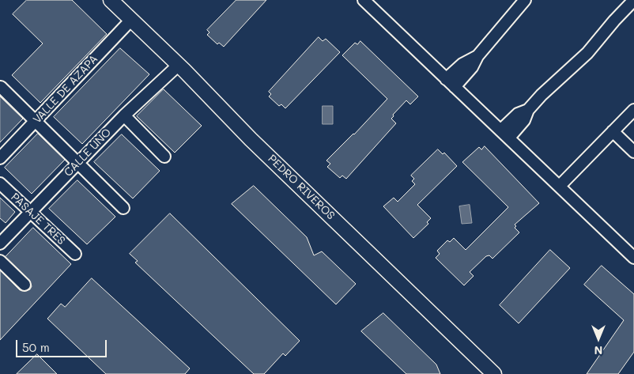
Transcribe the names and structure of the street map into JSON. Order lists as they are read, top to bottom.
{
  "streets": {
    "street": [
      "VALLE DE AZAPA",
      "CALLE UNO",
      "PEDRO RIVEROS",
      "PASAJE TRES"
    ]
  },
  "crossings": [
    ["VALLE DE AZAPA", "PEDRO RIVEROS"],
    ["CALLE UNO", "PEDRO RIVEROS"],
    ["CALLE UNO", "PASAJE TRES"]
  ],
  "scale_bar": "50 m",
  "north": "bottom"
}
